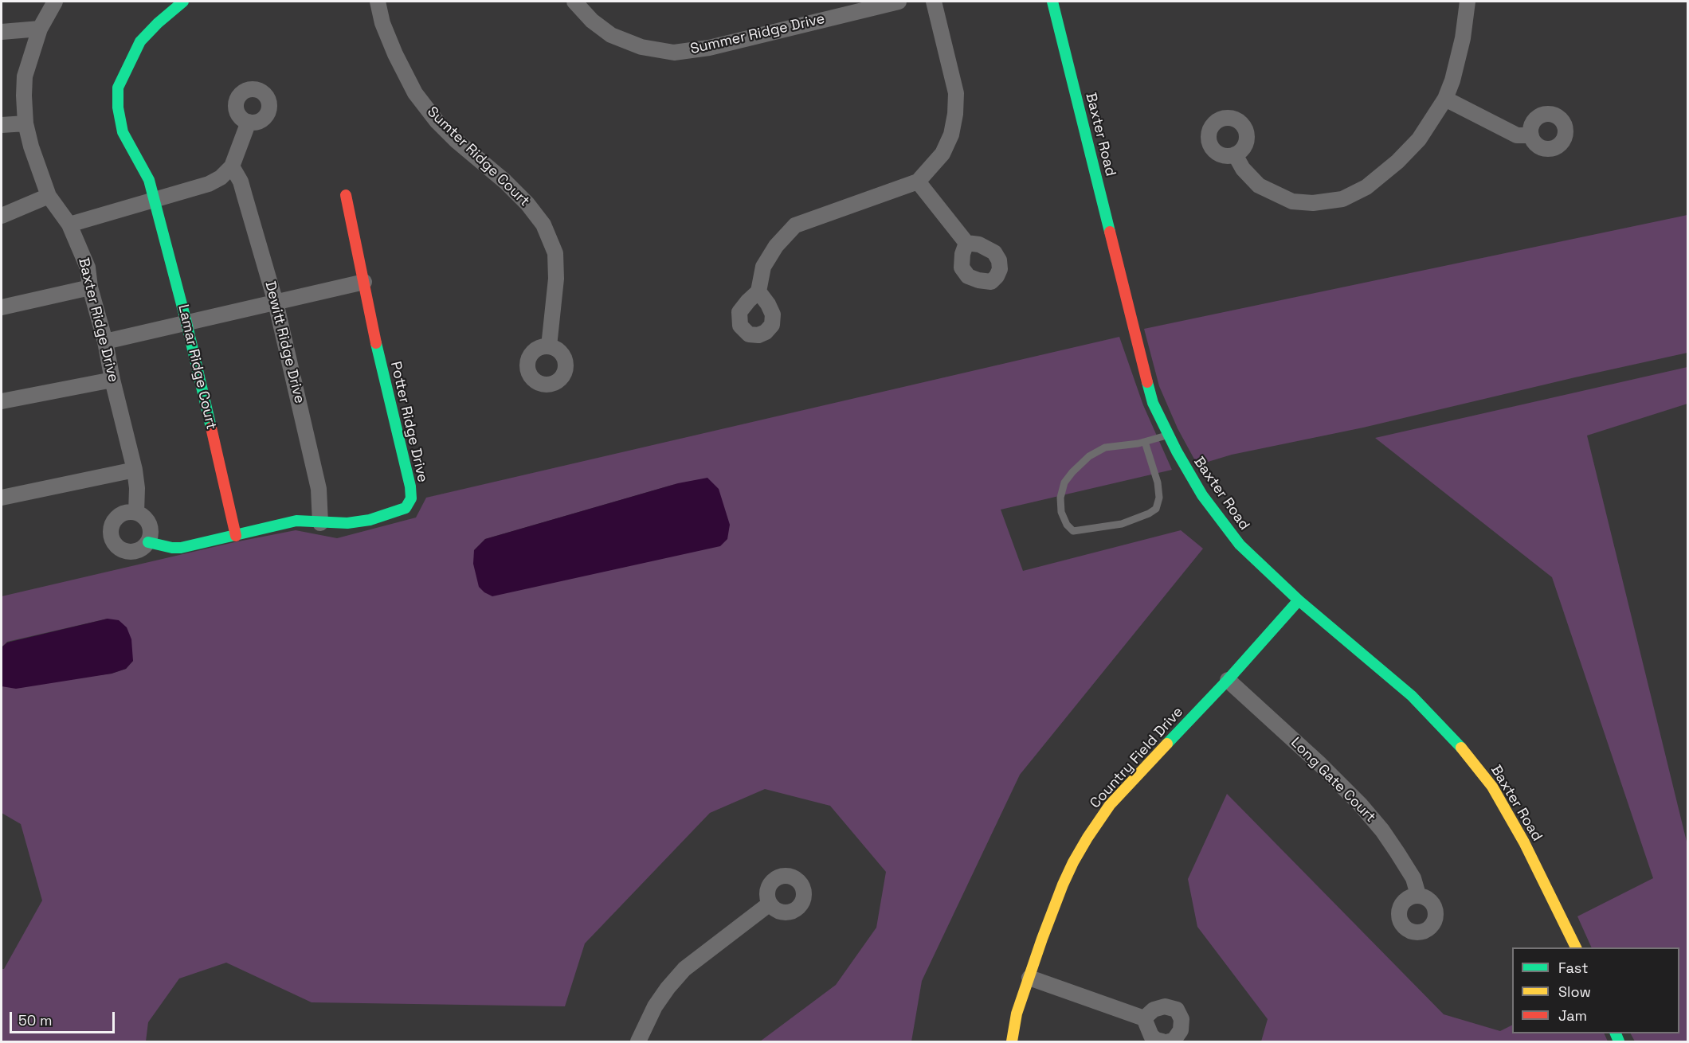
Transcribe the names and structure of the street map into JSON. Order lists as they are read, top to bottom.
{
  "streets": {
    "street": [
      "Summer Ridge Drive",
      "Baxter Road",
      "Sumter Ridge Court",
      "Baxter Ridge Drive",
      "Dewitt Ridge Drive",
      "Lamar Ridge Court",
      "Potter Ridge Drive",
      "Country Field Drive",
      "Long Gate Court"
    ]
  },
  "crossings": [
    ["Baxter Road", "Country Field Drive"],
    ["Baxter Ridge Drive", "Potter Ridge Drive"],
    ["Dewitt Ridge Drive", "Potter Ridge Drive"],
    ["Lamar Ridge Court", "Potter Ridge Drive"],
    ["Country Field Drive", "Long Gate Court"]
  ],
  "legend": ["Fast", "Slow", "Jam"],
  "scale_bar": "50 m"
}
